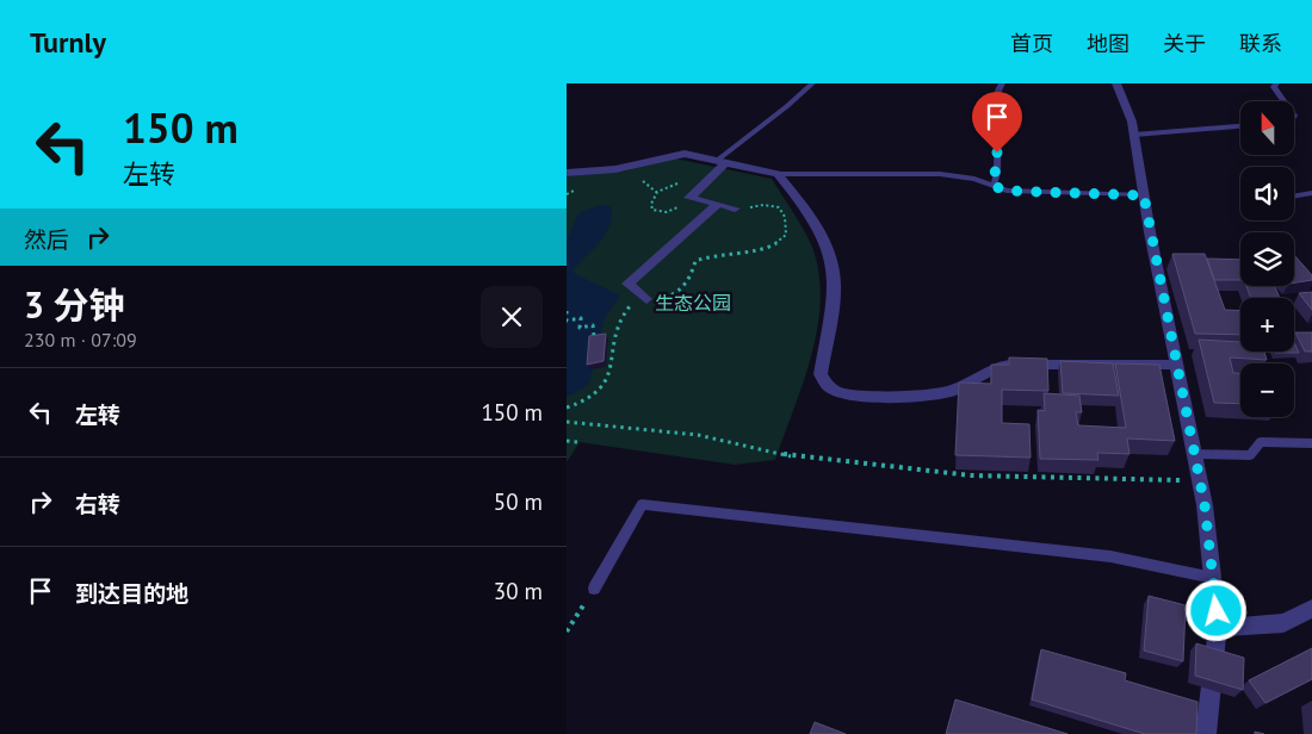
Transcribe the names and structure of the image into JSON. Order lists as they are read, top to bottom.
{
  "parks": ["生态公园"],
  "north": "top",
  "page": {
    "header": "Turnly",
    "nav": [
      "首页",
      "地图",
      "关于",
      "联系"
    ],
    "turn": ["150 m", "左转"],
    "map_buttons": ["+", "−"],
    "then": "然后",
    "heading": ["3 分钟", "230 m · 07:09"],
    "list": [
      {
        "name": "左转",
        "value": "150 m"
      },
      {
        "name": "右转",
        "value": "50 m"
      },
      {
        "name": "到达目的地",
        "value": "30 m"
      }
    ]
  }
}
